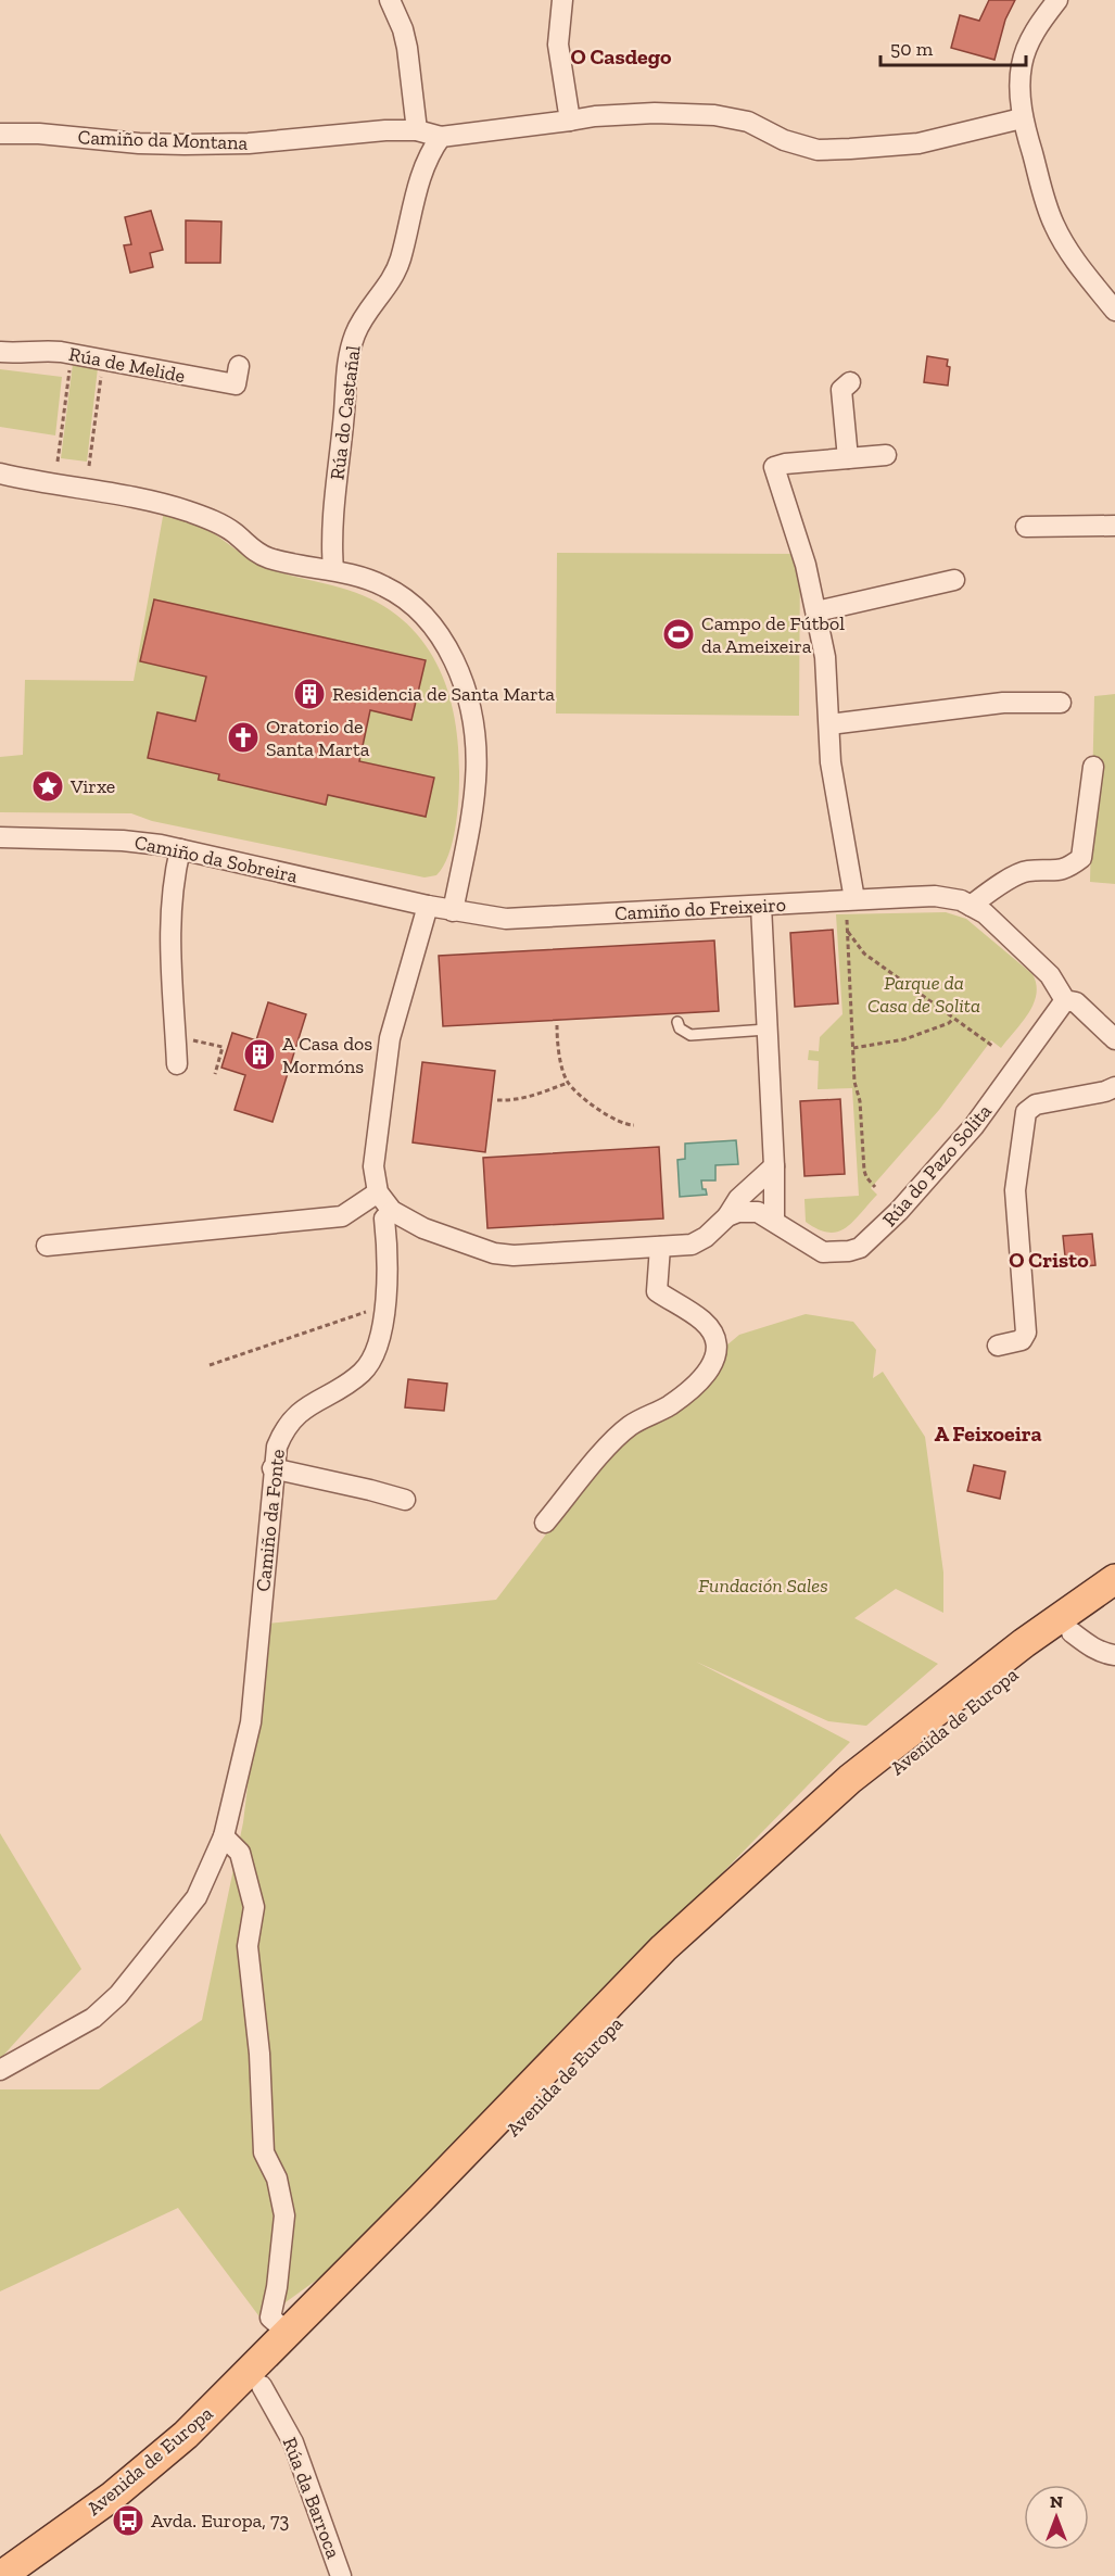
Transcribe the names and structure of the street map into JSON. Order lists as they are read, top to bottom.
{
  "streets": {
    "main road": ["Avenida de Europa"],
    "street": [
      "Camiño da Montana",
      "Rúa de Melide",
      "Rúa do Castañal",
      "Camiño da Sobreira",
      "Camiño do Freixeiro",
      "Rúa do Pazo Solita",
      "Camiño da Fonte",
      "Rúa da Barroca"
    ]
  },
  "crossings": [
    ["Camiño da Montana", "Rúa do Castañal"],
    ["Camiño da Sobreira", "Camiño do Freixeiro"],
    ["Camiño do Freixeiro", "Rúa do Pazo Solita"],
    ["Avenida de Europa", "Rúa da Barroca"]
  ],
  "districts": ["O Casdego", "O Cristo", "A Feixoeira"],
  "parks": ["Parque da Casa de Solita", "Fundación Sales"],
  "places": {
    "sports": ["Campo de Fútbol da Ameixeira"],
    "building": ["Residencia de Santa Marta", "A Casa dos Mormóns"],
    "church": ["Oratorio de Santa Marta"],
    "place": ["Virxe"],
    "bus stop": ["Avda. Europa, 73"]
  },
  "scale_bar": "50 m",
  "north": "top"
}
